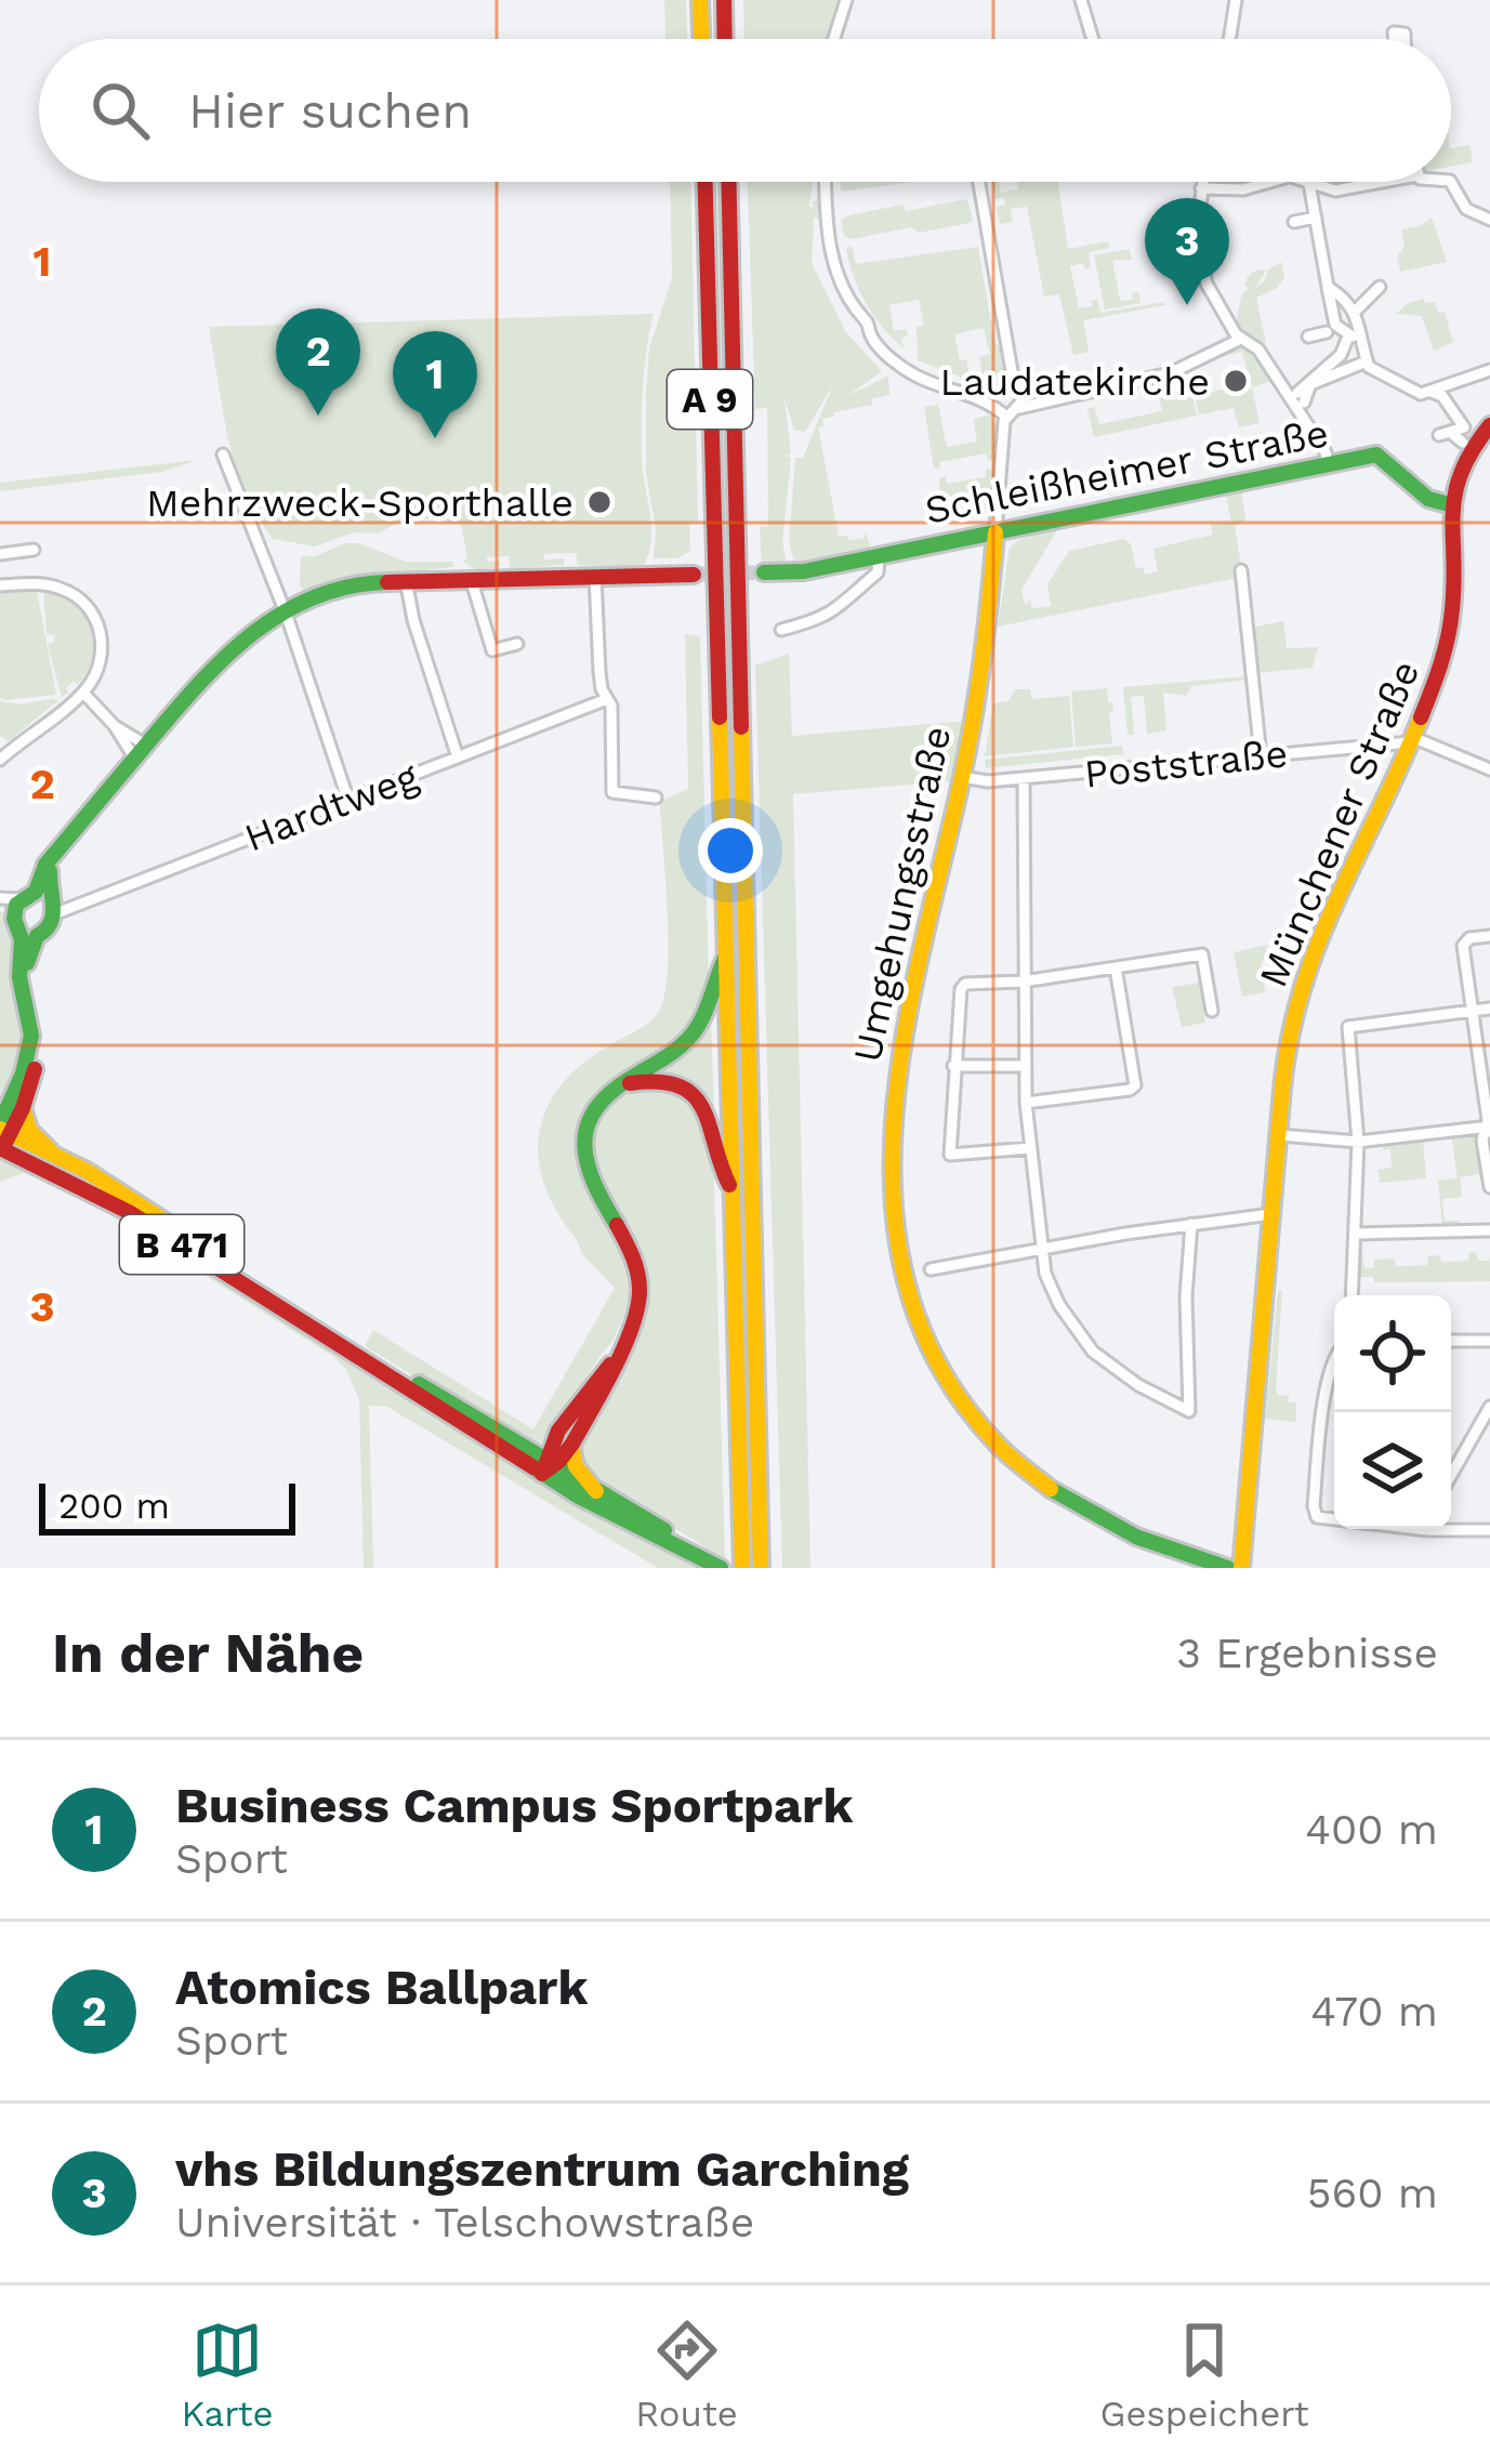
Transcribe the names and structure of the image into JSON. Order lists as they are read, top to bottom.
{
  "streets": {
    "main road": [
      "A 9",
      "Schleißheimer Straße",
      "Münchener Straße",
      "Umgehungsstraße",
      "B 471"
    ],
    "street": ["Poststraße", "Hardtweg"]
  },
  "crossings": [
    ["Schleißheimer Straße", "Münchener Straße"],
    ["Schleißheimer Straße", "Umgehungsstraße"],
    ["Poststraße", "Münchener Straße"],
    ["Poststraße", "Umgehungsstraße"]
  ],
  "places": ["Laudatekirche", "Mehrzweck-Sporthalle"],
  "scale_bar": "200 m",
  "page": {
    "search": "Hier suchen",
    "pins": ["3", "2", "1"],
    "scale": "200 m",
    "heading": ["In der Nähe", "3 Ergebnisse"],
    "list": [
      {
        "mark": "1",
        "name": "Business Campus Sportpark",
        "note": "Sport",
        "value": "400 m"
      },
      {
        "mark": "2",
        "name": "Atomics Ballpark",
        "note": "Sport",
        "value": "470 m"
      },
      {
        "mark": "3",
        "name": "vhs Bildungszentrum Garching",
        "note": "Universität · Telschowstraße",
        "value": "560 m"
      }
    ],
    "nav": ["Karte", "Route", "Gespeichert"]
  },
  "grid": {
    "rows": ["1", "2", "3"]
  }
}
